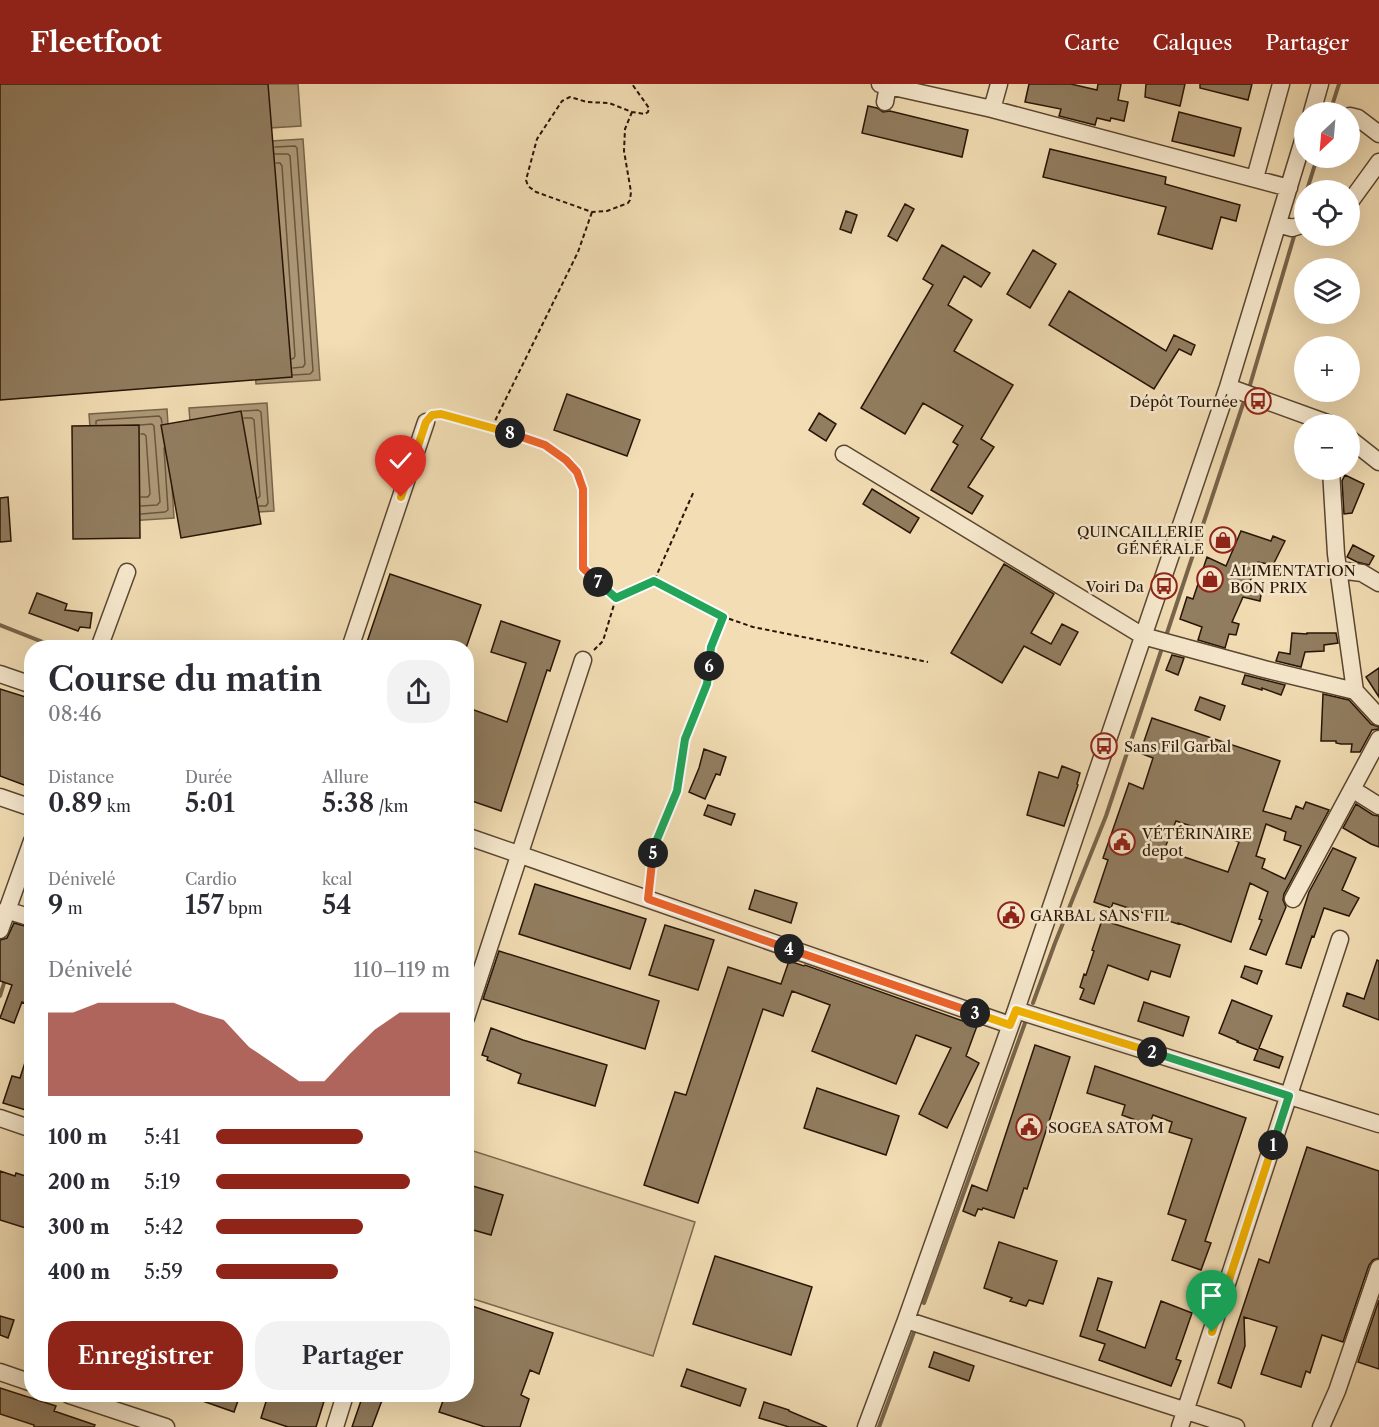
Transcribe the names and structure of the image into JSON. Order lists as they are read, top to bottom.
{
  "places": {
    "bus stop": ["Dépôt Tournée", "Voiri Da", "Sans Fil Garbal"],
    "shop": ["QUINCAILLERIE GÉNÉRALE", "ALIMENTATION BON PRIX"],
    "public building": ["VÉTÉRINAIRE depot", "GARBAL SANS FIL", "SOGEA SATOM"]
  },
  "north": "bottom left",
  "page": {
    "header": "Fleetfoot",
    "nav": ["Carte", "Calques", "Partager"],
    "map_buttons": ["+", "−"],
    "pins": [
      "8",
      "7",
      "6",
      "5",
      "4",
      "3",
      "2",
      "1"
    ],
    "heading": ["Course du matin", "08:46"],
    "stats": [
      ["Distance", "0.89 km"],
      ["Durée", "5:01"],
      ["Allure", "5:38 /km"],
      ["Dénivelé", "9 m"],
      ["Cardio", "157 bpm"],
      ["kcal", "54"]
    ],
    "chart": ["Dénivelé", "110–119 m"],
    "list": [
      {
        "name": "100 m",
        "note": "5:41"
      },
      {
        "name": "200 m",
        "note": "5:19"
      },
      {
        "name": "300 m",
        "note": "5:42"
      },
      {
        "name": "400 m",
        "note": "5:59"
      }
    ],
    "buttons": ["Enregistrer", "Partager"]
  }
}
